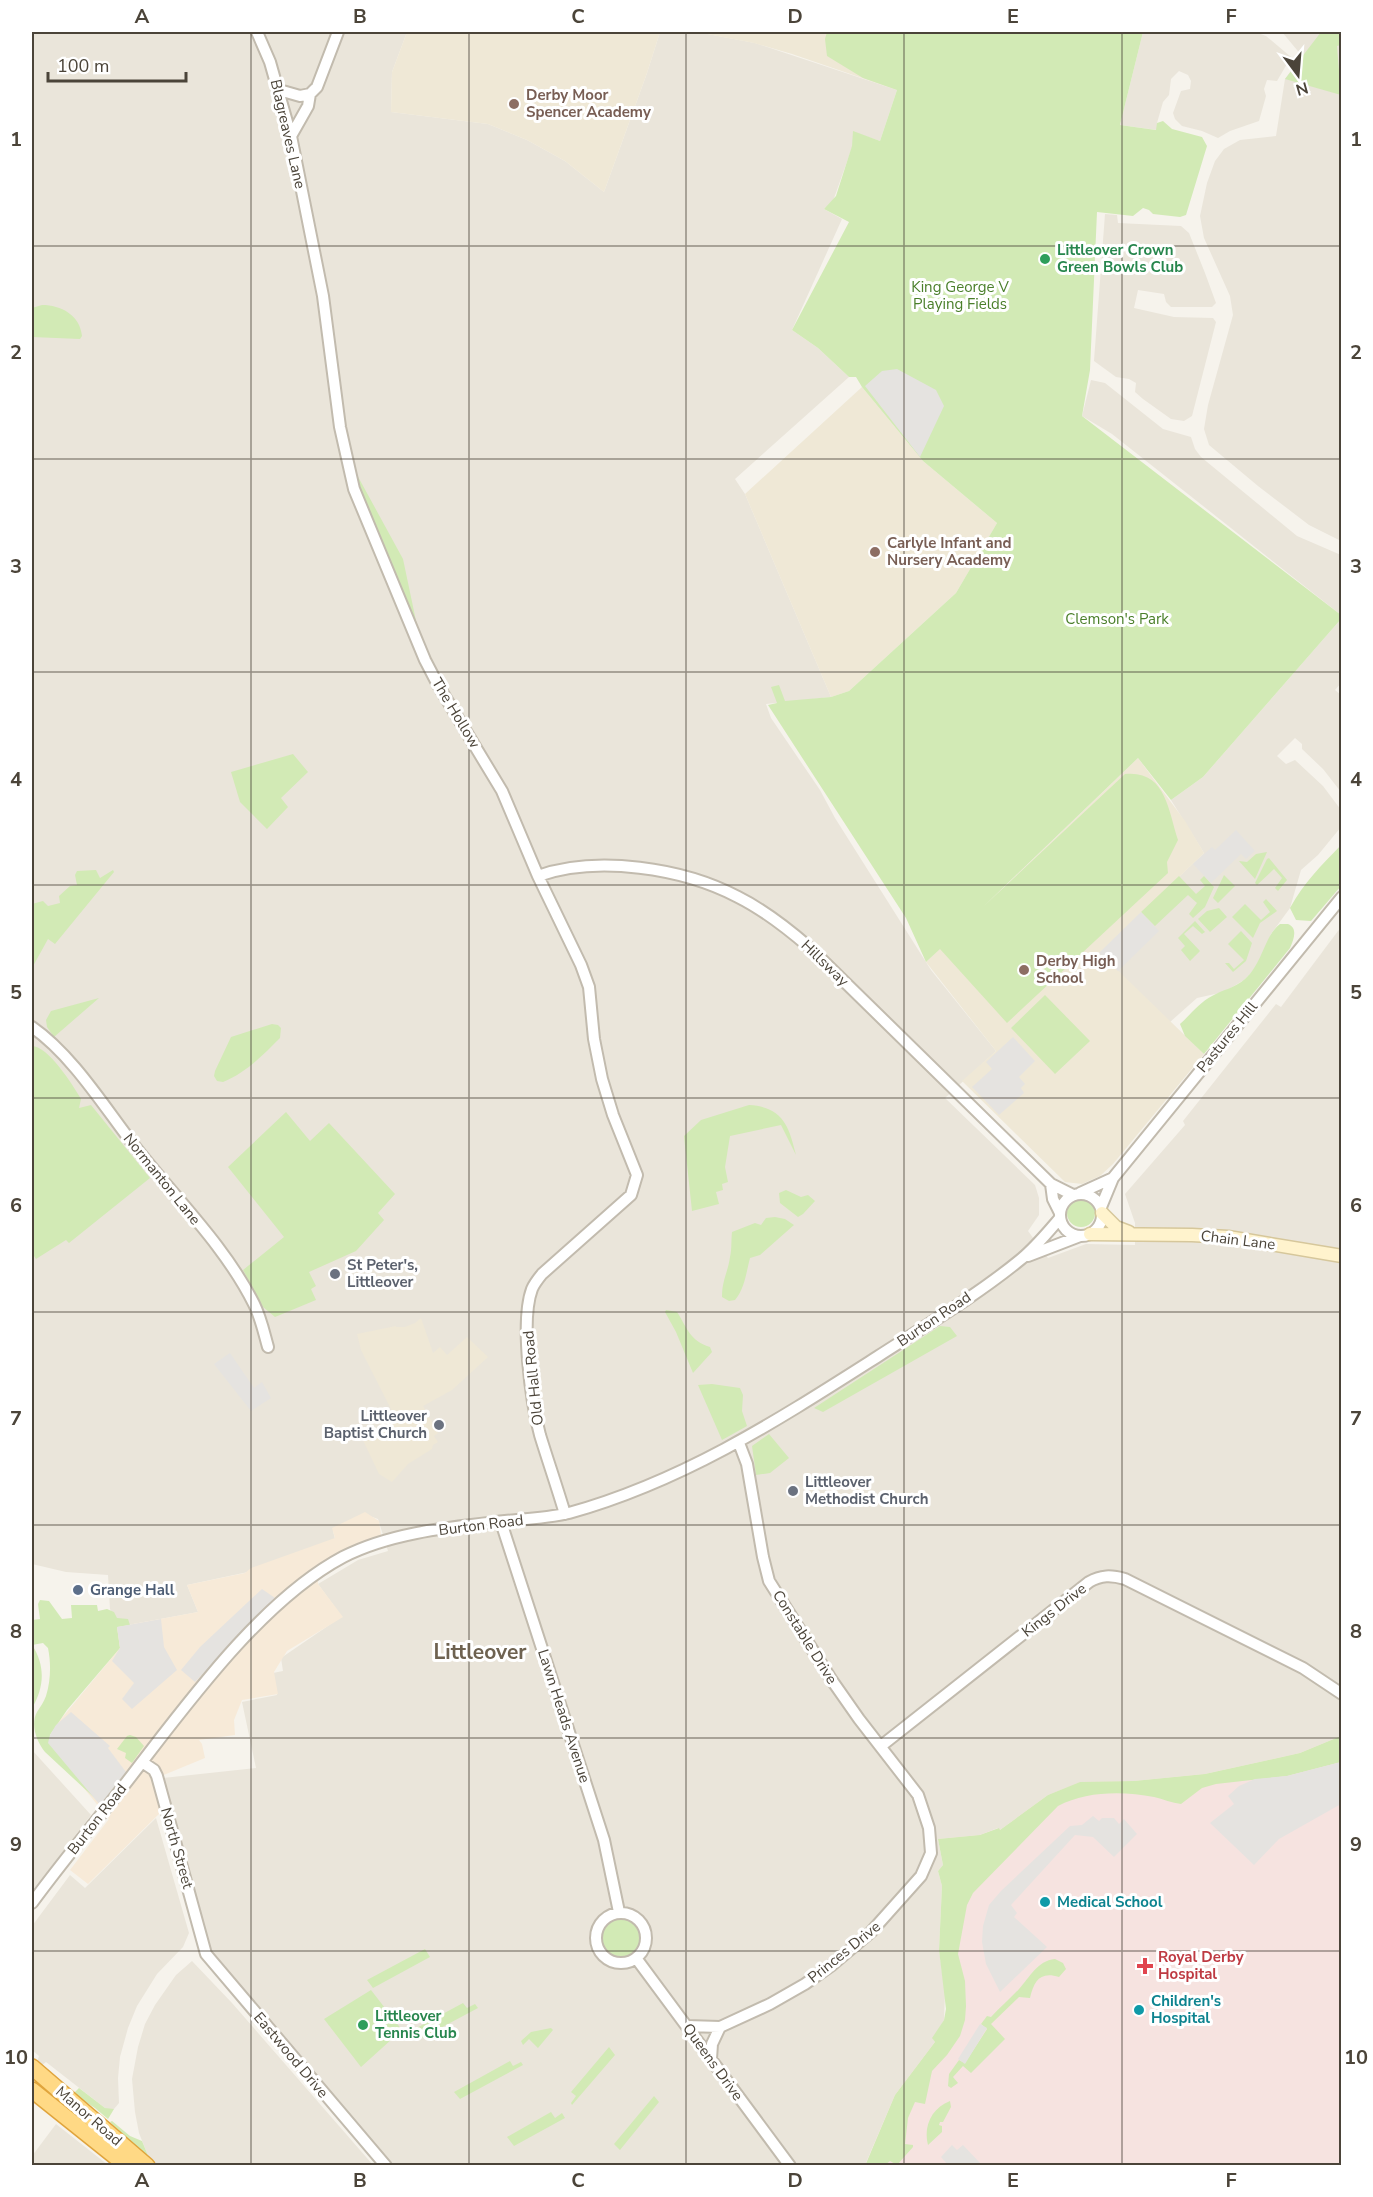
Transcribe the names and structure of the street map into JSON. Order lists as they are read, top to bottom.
{
  "streets": {
    "highway": ["Manor Road"],
    "main road": ["Chain Lane"],
    "street": [
      "Blagreaves Lane",
      "The Hollow",
      "Hillsway",
      "Pastures Hill",
      "Normanton Lane",
      "Burton Road",
      "Old Hall Road",
      "Kings Drive",
      "Constable Drive",
      "Lawn Heads Avenue",
      "North Street",
      "Princes Drive",
      "Eastwood Drive",
      "Queens Drive"
    ]
  },
  "crossings": [
    ["Blagreaves Lane", "The Hollow"],
    ["The Hollow", "Hillsway"],
    ["The Hollow", "Old Hall Road"],
    ["Hillsway", "Pastures Hill"],
    ["Hillsway", "Chain Lane"],
    ["Hillsway", "Burton Road"],
    ["Pastures Hill", "Chain Lane"],
    ["Pastures Hill", "Burton Road"],
    ["Chain Lane", "Burton Road"],
    ["Burton Road", "Old Hall Road"],
    ["Burton Road", "Constable Drive"],
    ["Burton Road", "Lawn Heads Avenue"],
    ["Burton Road", "North Street"],
    ["Kings Drive", "Constable Drive"],
    ["Constable Drive", "Princes Drive"],
    ["Lawn Heads Avenue", "Queens Drive"],
    ["North Street", "Eastwood Drive"]
  ],
  "districts": ["Littleover"],
  "parks": ["King George V Playing Fields", "Clemson's Park"],
  "places": {
    "other": [
      "Derby Moor Spencer Academy",
      "Littleover Crown Green Bowls Club",
      "Carlyle Infant and Nursery Academy",
      "Derby High School",
      "St Peter's, Littleover",
      "Littleover Baptist Church",
      "Littleover Methodist Church",
      "Grange Hall",
      "Medical School",
      "Children's Hospital",
      "Littleover Tennis Club"
    ],
    "health": ["Royal Derby Hospital"]
  },
  "scale_bar": "100 m",
  "north": "bottom",
  "grid": {
    "columns": [
      "A",
      "B",
      "C",
      "D",
      "E",
      "F"
    ],
    "rows": [
      "1",
      "2",
      "3",
      "4",
      "5",
      "6",
      "7",
      "8",
      "9",
      "10"
    ]
  }
}
